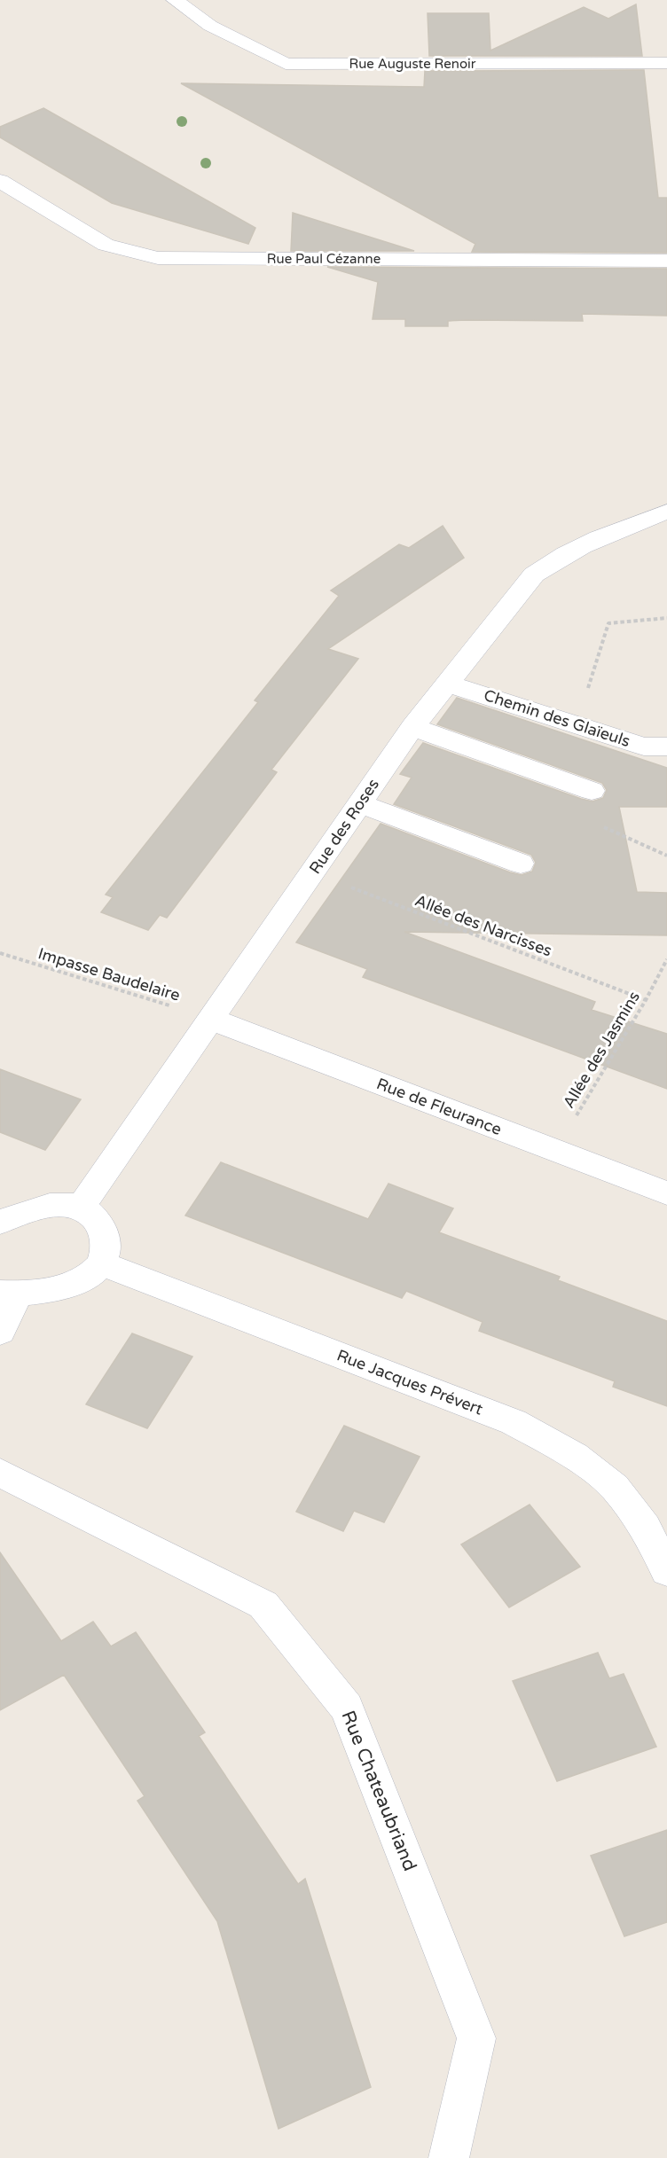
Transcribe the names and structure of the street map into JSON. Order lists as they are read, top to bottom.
{
  "streets": {
    "street": [
      "Rue Auguste Renoir",
      "Rue Paul Cézanne",
      "Chemin des Glaïeuls",
      "Rue des Roses",
      "Rue de Fleurance",
      "Rue Jacques Prévert",
      "Rue Chateaubriand"
    ],
    "path": ["Allée des Narcisses", "Impasse Baudelaire", "Allée des Jasmins"]
  },
  "crossings": [
    ["Chemin des Glaïeuls", "Rue des Roses"],
    ["Rue des Roses", "Allée des Narcisses"],
    ["Rue des Roses", "Impasse Baudelaire"],
    ["Rue des Roses", "Rue de Fleurance"],
    ["Allée des Narcisses", "Allée des Jasmins"],
    ["Impasse Baudelaire", "Rue de Fleurance"],
    ["Allée des Jasmins", "Rue de Fleurance"]
  ]
}
